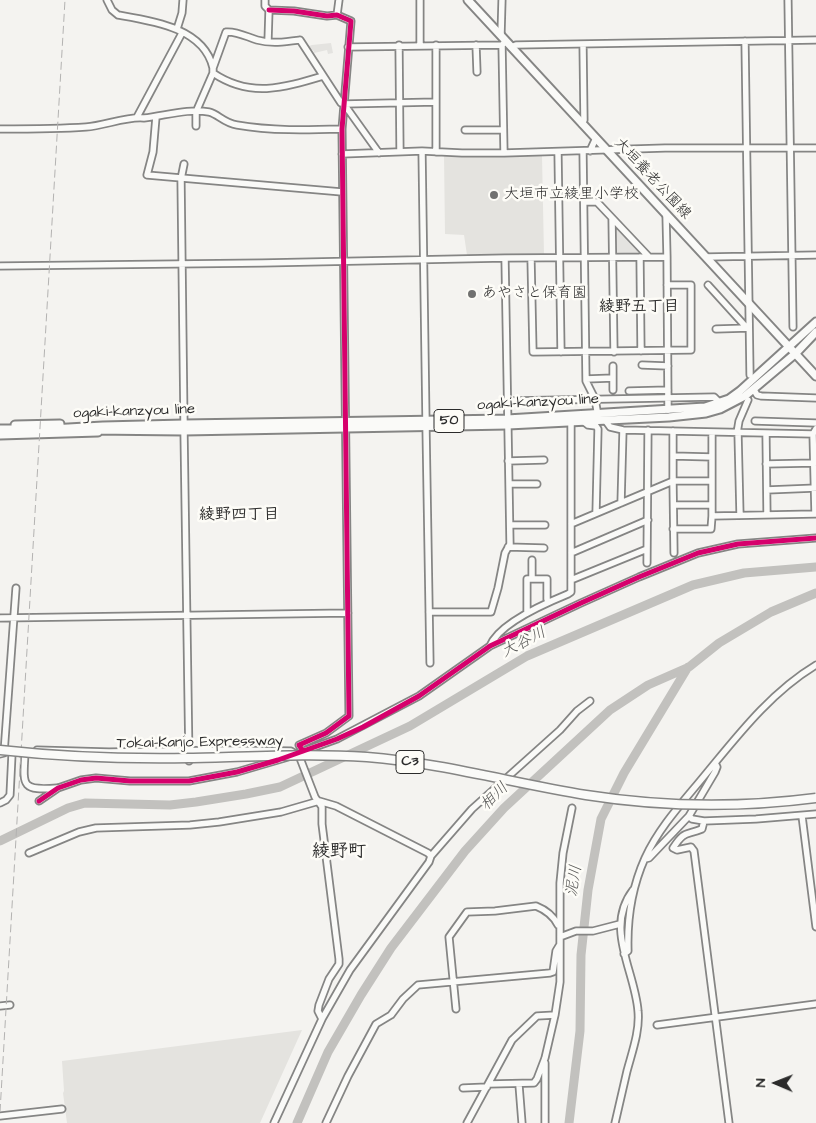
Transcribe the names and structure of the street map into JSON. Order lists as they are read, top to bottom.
{
  "streets": {
    "highway": ["Tokai-Kanjo Expressway", "C3"],
    "main road": ["大垣養老公園線", "ogaki-kanzyou line", "50"]
  },
  "crossings": [
    ["大垣養老公園線", "ogaki-kanzyou line"]
  ],
  "districts": ["綾野五丁目", "綾野四丁目", "綾野町"],
  "water": ["大谷川", "相川", "泥川"],
  "places": ["大垣市立綾里小学校", "あやさと保育園"],
  "north": "left"
}
